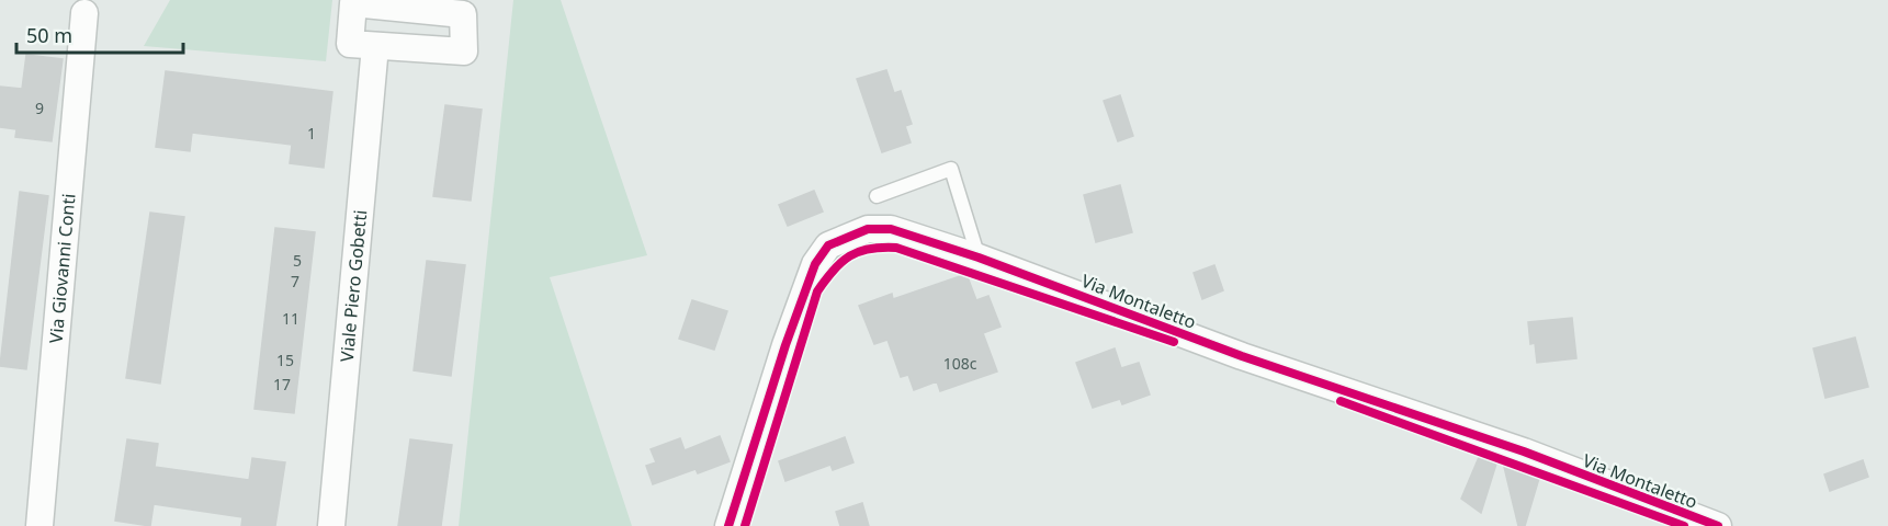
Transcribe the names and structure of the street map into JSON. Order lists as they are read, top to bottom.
{
  "streets": {
    "street": ["Via Giovanni Conti", "Viale Piero Gobetti", "Via Montaletto"]
  },
  "house_numbers": [
    "9",
    "1",
    "5",
    "7",
    "11",
    "15",
    "108c",
    "17"
  ],
  "scale_bar": "50 m"
}
